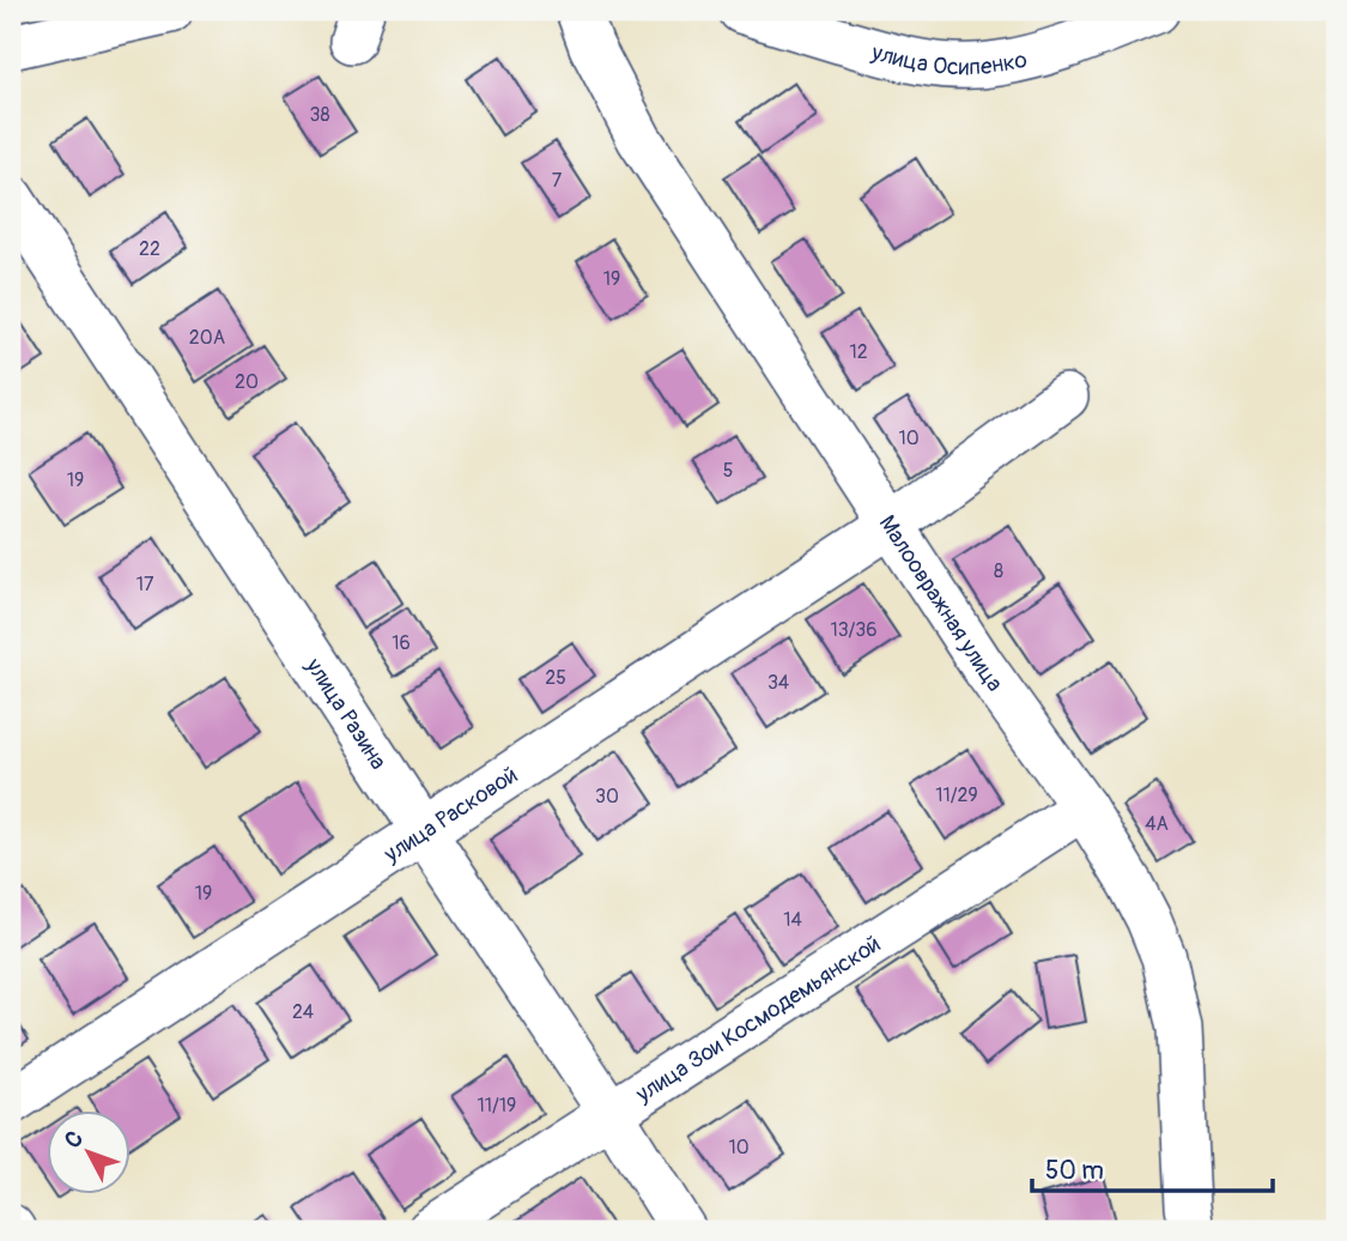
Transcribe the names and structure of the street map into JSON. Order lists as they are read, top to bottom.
{
  "streets": {
    "street": [
      "улица Осипенко",
      "Малоовражная улица",
      "улица Разина",
      "улица Расковой",
      "улица Зои Космодемьянской"
    ]
  },
  "crossings": [
    ["Малоовражная улица", "улица Расковой"],
    ["Малоовражная улица", "улица Зои Космодемьянской"],
    ["улица Разина", "улица Расковой"],
    ["улица Разина", "улица Зои Космодемьянской"]
  ],
  "house_numbers": [
    "38",
    "7",
    "22",
    "19",
    "20А",
    "12",
    "20",
    "10",
    "5",
    "19",
    "8",
    "17",
    "13/36",
    "16",
    "25",
    "34",
    "11/29",
    "30",
    "4А",
    "19",
    "14",
    "24",
    "11/19",
    "10"
  ],
  "scale_bar": "50 m",
  "north": "top left"
}
